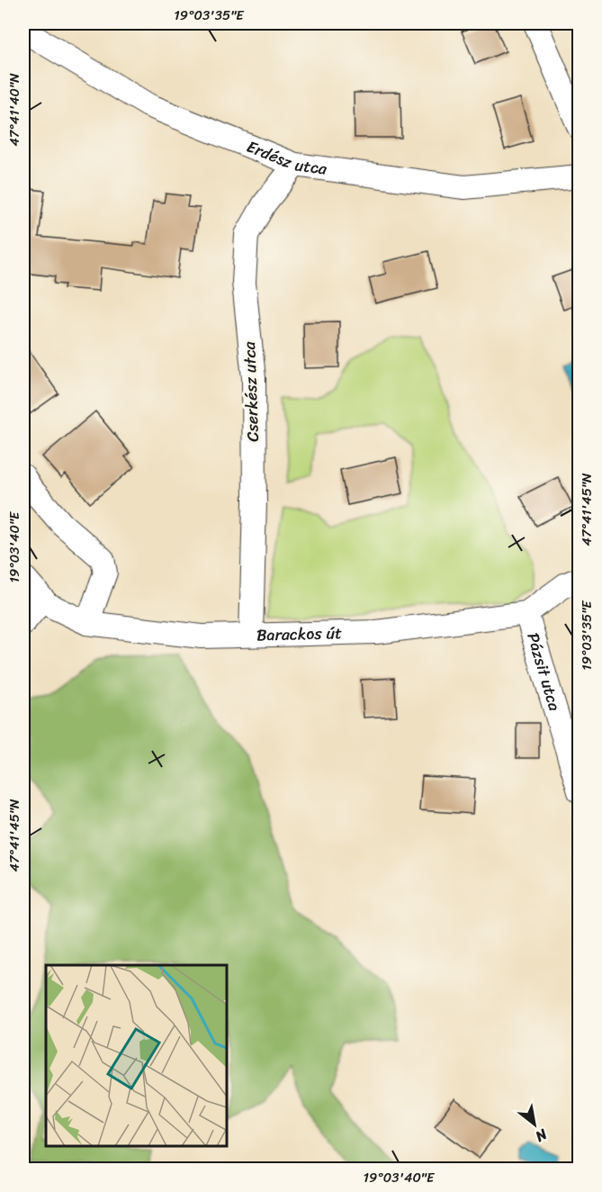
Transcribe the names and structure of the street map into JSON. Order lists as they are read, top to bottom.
{
  "streets": {
    "street": [
      "Erdész utca",
      "Cserkész utca",
      "Barackos út",
      "Pázsit utca"
    ]
  },
  "crossings": [
    ["Erdész utca", "Cserkész utca"],
    ["Cserkész utca", "Barackos út"],
    ["Barackos út", "Pázsit utca"]
  ],
  "north": "bottom right",
  "coordinates": [
    "19°03'35\"E",
    "47°41'40\"N",
    "47°41'45\"N",
    "19°03'40\"E"
  ]
}
